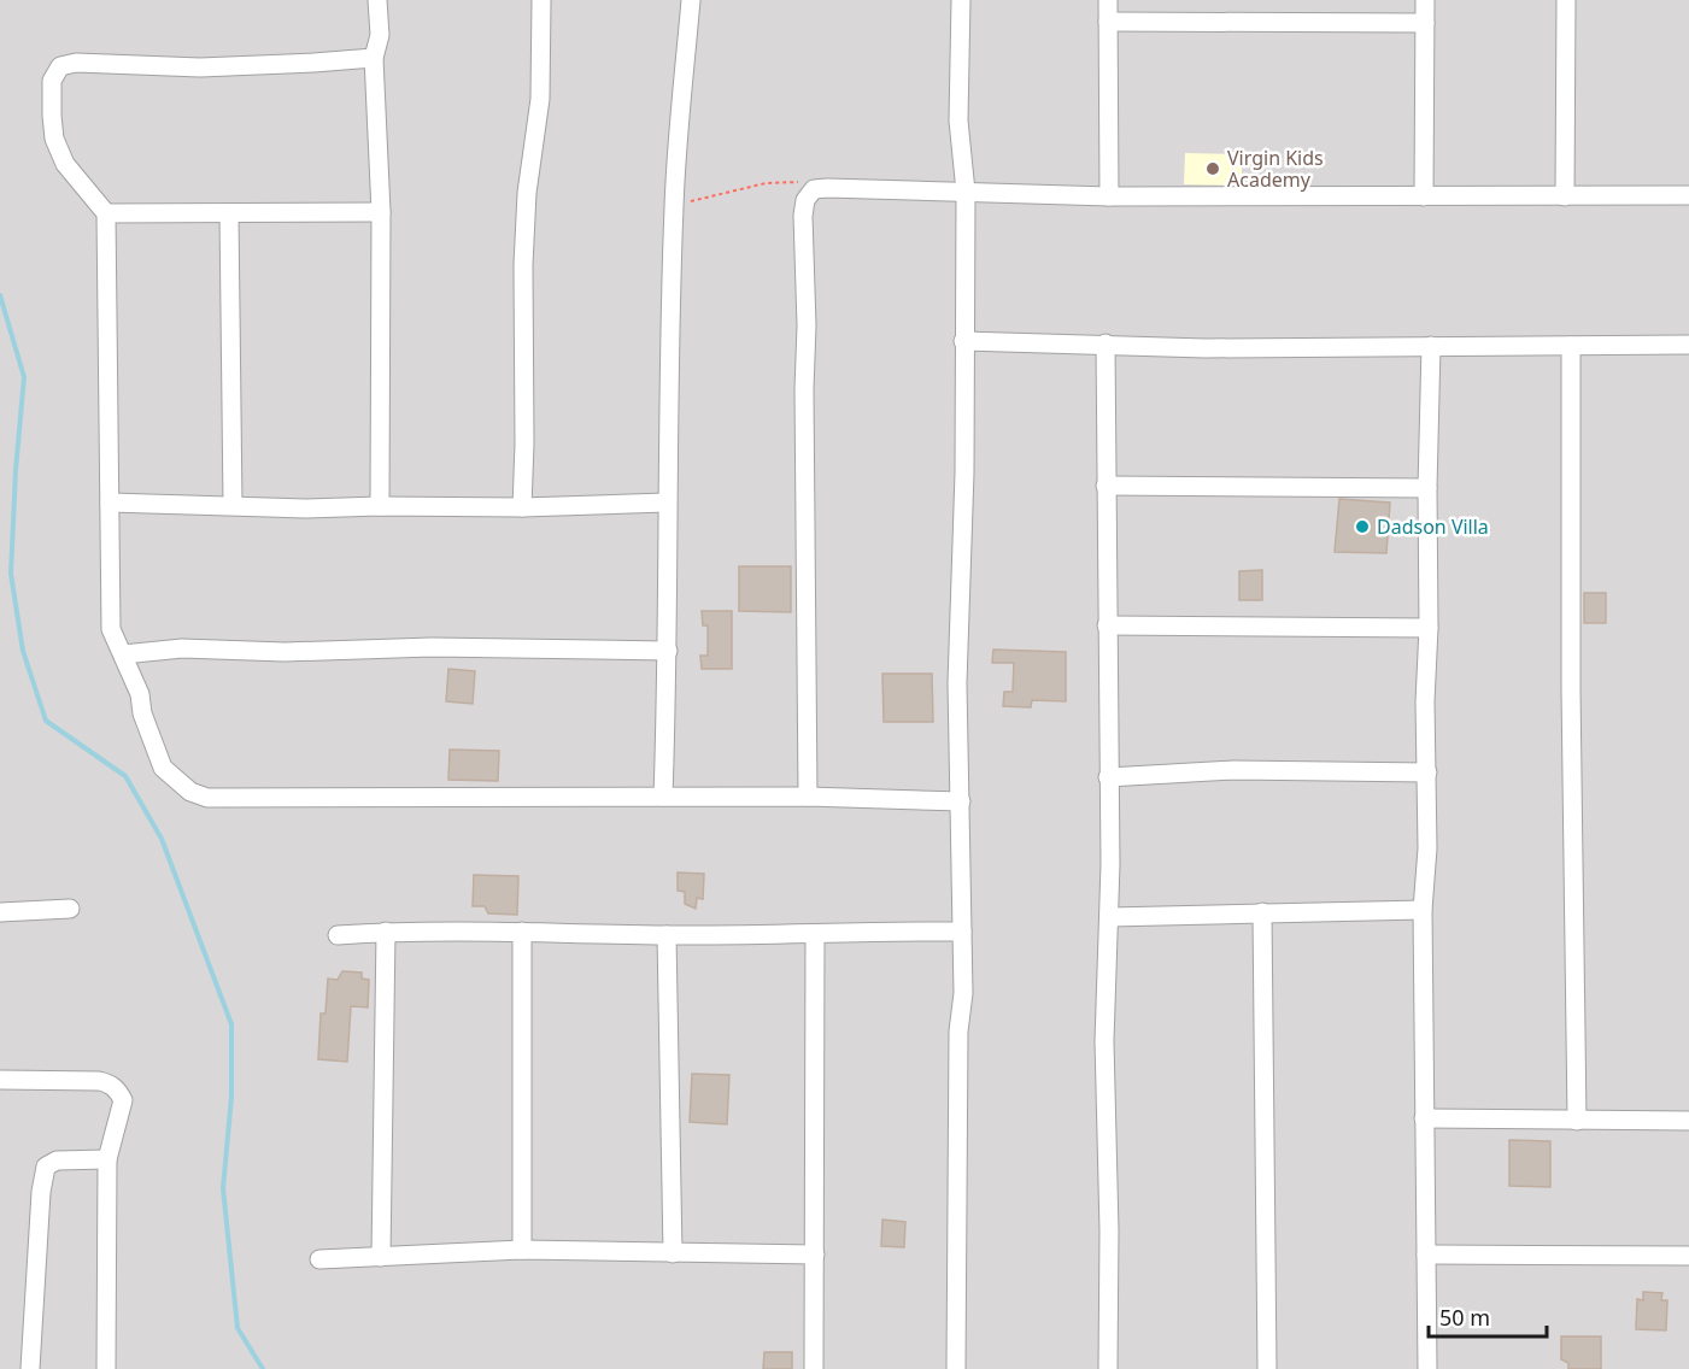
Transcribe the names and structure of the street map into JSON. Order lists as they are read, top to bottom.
{
  "places": ["Virgin Kids Academy", "Dadson Villa"],
  "scale_bar": "50 m"
}
